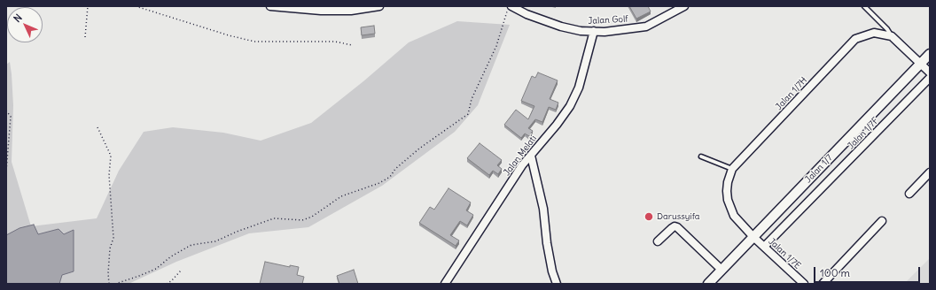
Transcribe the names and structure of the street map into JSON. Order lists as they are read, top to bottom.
{
  "streets": {
    "street": [
      "Jalan Golf",
      "Jalan 1/7H",
      "Jalan 1/7F",
      "Jalan Melati",
      "Jalan 1/7",
      "Jalan 1/7E"
    ]
  },
  "crossings": [
    ["Jalan Golf", "Jalan Melati"],
    ["Jalan 1/7H", "Jalan 1/7"],
    ["Jalan 1/7H", "Jalan 1/7E"],
    ["Jalan 1/7F", "Jalan 1/7E"],
    ["Jalan 1/7", "Jalan 1/7E"]
  ],
  "places": ["Darussyifa"],
  "scale_bar": "100 m",
  "north": "top left"
}
